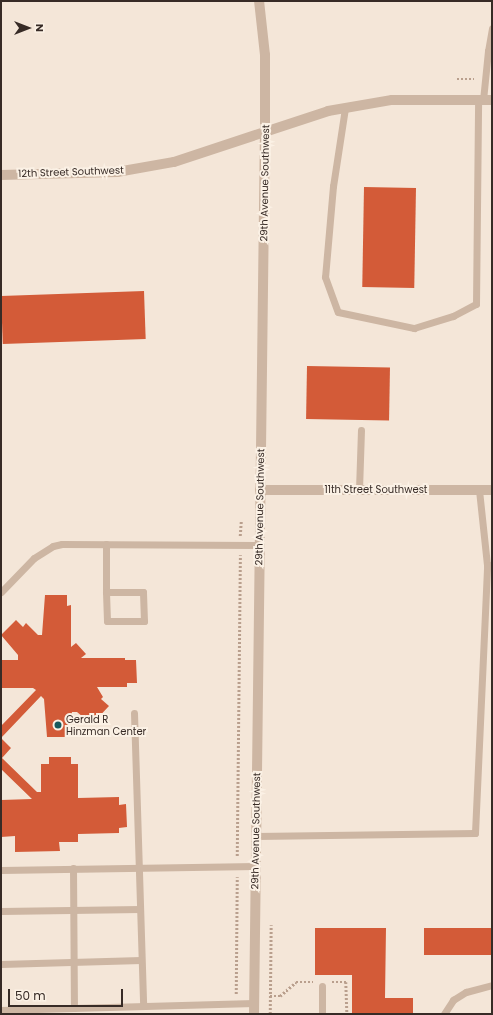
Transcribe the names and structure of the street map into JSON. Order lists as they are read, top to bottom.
{
  "streets": {
    "street": ["12th Street Southwest", "29th Avenue Southwest", "11th Street Southwest"]
  },
  "crossings": [
    ["12th Street Southwest", "29th Avenue Southwest"],
    ["29th Avenue Southwest", "11th Street Southwest"]
  ],
  "places": ["Gerald R Hinzman Center"],
  "scale_bar": "50 m",
  "north": "right"
}
